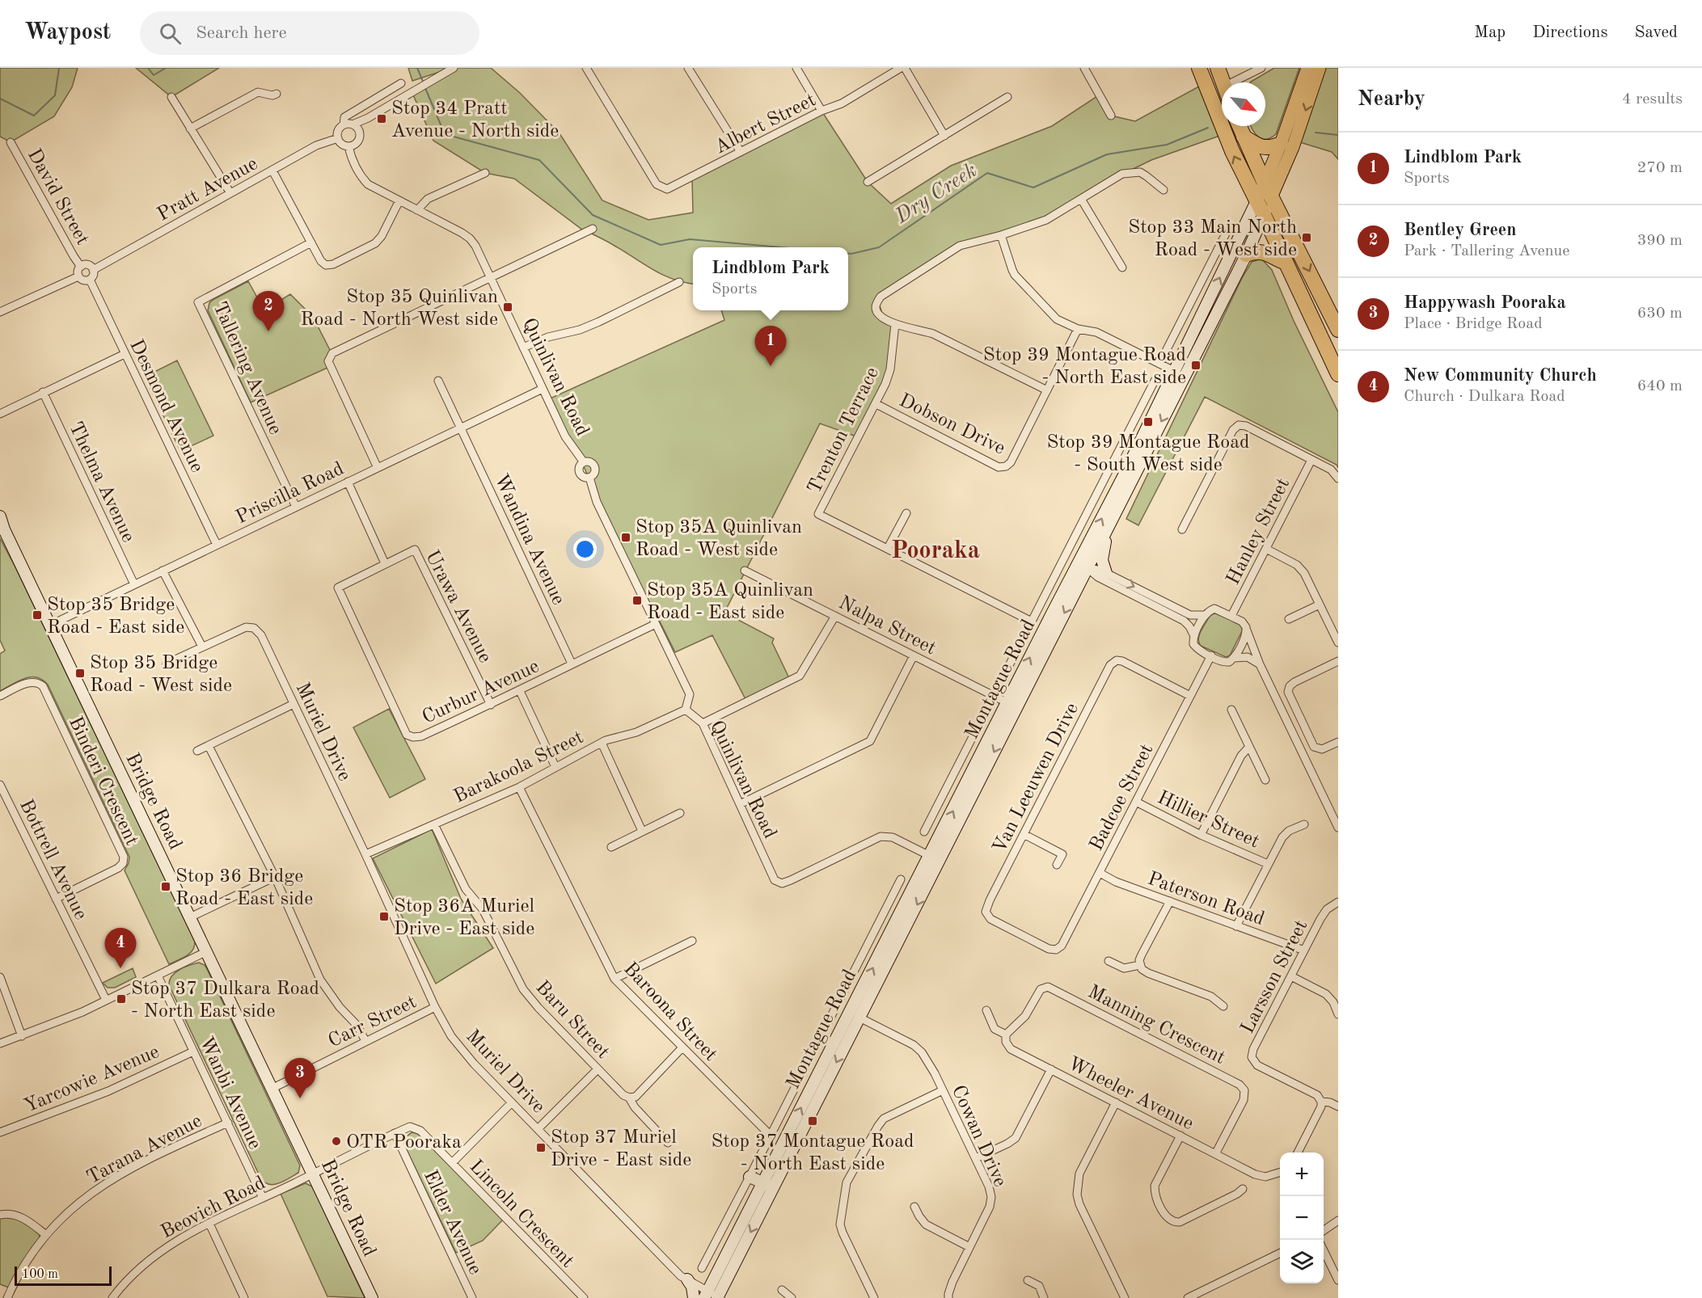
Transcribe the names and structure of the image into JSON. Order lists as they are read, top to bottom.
{
  "streets": {
    "main road": ["Montague Road", "Bridge Road"],
    "street": [
      "Albert Street",
      "Pratt Avenue",
      "David Street",
      "Tallering Avenue",
      "Quinlivan Road",
      "Desmond Avenue",
      "Dobson Drive",
      "Trenton Terrace",
      "Thelma Avenue",
      "Priscilla Road",
      "Hanley Street",
      "Wandina Avenue",
      "Urawa Avenue",
      "Nalpa Street",
      "Curbur Avenue",
      "Muriel Drive",
      "Barakoola Street",
      "Van Leeuwen Drive",
      "Binderi Crescent",
      "Badcoe Street",
      "Hillier Street",
      "Bottrell Avenue",
      "Paterson Road",
      "Larsson Street",
      "Baroona Street",
      "Baru Street",
      "Carr Street",
      "Manning Crescent",
      "Yarcowie Avenue",
      "Wanbi Avenue",
      "Wheeler Avenue",
      "Cowan Drive",
      "Tarana Avenue",
      "Beovich Road",
      "Lincoln Crescent",
      "Elder Avenue"
    ]
  },
  "crossings": [
    ["Pratt Avenue", "David Street"],
    ["Pratt Avenue", "Quinlivan Road"],
    ["Pratt Avenue", "Desmond Avenue"],
    ["David Street", "Desmond Avenue"],
    ["Tallering Avenue", "Priscilla Road"],
    ["Quinlivan Road", "Priscilla Road"],
    ["Quinlivan Road", "Montague Road"],
    ["Quinlivan Road", "Curbur Avenue"],
    ["Quinlivan Road", "Barakoola Street"],
    ["Desmond Avenue", "Priscilla Road"],
    ["Dobson Drive", "Trenton Terrace"],
    ["Thelma Avenue", "Priscilla Road"],
    ["Priscilla Road", "Wandina Avenue"],
    ["Priscilla Road", "Bridge Road"],
    ["Hanley Street", "Badcoe Street"],
    ["Wandina Avenue", "Curbur Avenue"],
    ["Urawa Avenue", "Curbur Avenue"],
    ["Nalpa Street", "Montague Road"],
    ["Montague Road", "Muriel Drive"],
    ["Montague Road", "Cowan Drive"],
    ["Muriel Drive", "Barakoola Street"],
    ["Muriel Drive", "Carr Street"],
    ["Barakoola Street", "Baroona Street"],
    ["Barakoola Street", "Baru Street"],
    ["Van Leeuwen Drive", "Badcoe Street"],
    ["Binderi Crescent", "Bottrell Avenue"],
    ["Badcoe Street", "Hillier Street"],
    ["Badcoe Street", "Paterson Road"],
    ["Bridge Road", "Carr Street"],
    ["Bridge Road", "Beovich Road"],
    ["Bridge Road", "Lincoln Crescent"],
    ["Paterson Road", "Larsson Street"],
    ["Manning Crescent", "Wheeler Avenue"],
    ["Yarcowie Avenue", "Wanbi Avenue"],
    ["Wanbi Avenue", "Tarana Avenue"],
    ["Wanbi Avenue", "Beovich Road"],
    ["Beovich Road", "Lincoln Crescent"],
    ["Lincoln Crescent", "Elder Avenue"]
  ],
  "districts": ["Pooraka"],
  "water": ["Dry Creek"],
  "places": {
    "transit": [
      "Stop 34 Pratt Avenue - North side",
      "Stop 33 Main North Road - West side",
      "Stop 35 Quinlivan Road - North West side",
      "Stop 39 Montague Road - North East side",
      "Stop 39 Montague Road - South West side",
      "Stop 35A Quinlivan Road - West side",
      "Stop 35A Quinlivan Road - East side",
      "Stop 35 Bridge Road - East side",
      "Stop 35 Bridge Road - West side",
      "Stop 36 Bridge Road - East side",
      "Stop 36A Muriel Drive - East side",
      "Stop 37 Dulkara Road - North East side",
      "Stop 37 Montague Road - North East side",
      "Stop 37 Muriel Drive - East side"
    ],
    "other": ["OTR Pooraka"]
  },
  "scale_bar": "100 m",
  "north": "bottom right",
  "page": {
    "header": "Waypost",
    "search": "Search here",
    "nav": ["Map", "Directions", "Saved"],
    "heading": ["Nearby", "4 results"],
    "list": [
      {
        "mark": "1",
        "name": "Lindblom Park",
        "note": "Sports",
        "value": "270 m"
      },
      {
        "mark": "2",
        "name": "Bentley Green",
        "note": "Park · Tallering Avenue",
        "value": "390 m"
      },
      {
        "mark": "3",
        "name": "Happywash Pooraka",
        "note": "Place · Bridge Road",
        "value": "630 m"
      },
      {
        "mark": "4",
        "name": "New Community Church",
        "note": "Church · Dulkara Road",
        "value": "640 m"
      }
    ],
    "popup": ["Lindblom Park", "Sports"],
    "pins": [
      "2",
      "1",
      "4",
      "3"
    ],
    "map_buttons": ["+", "−"],
    "scale": "100 m"
  }
}
